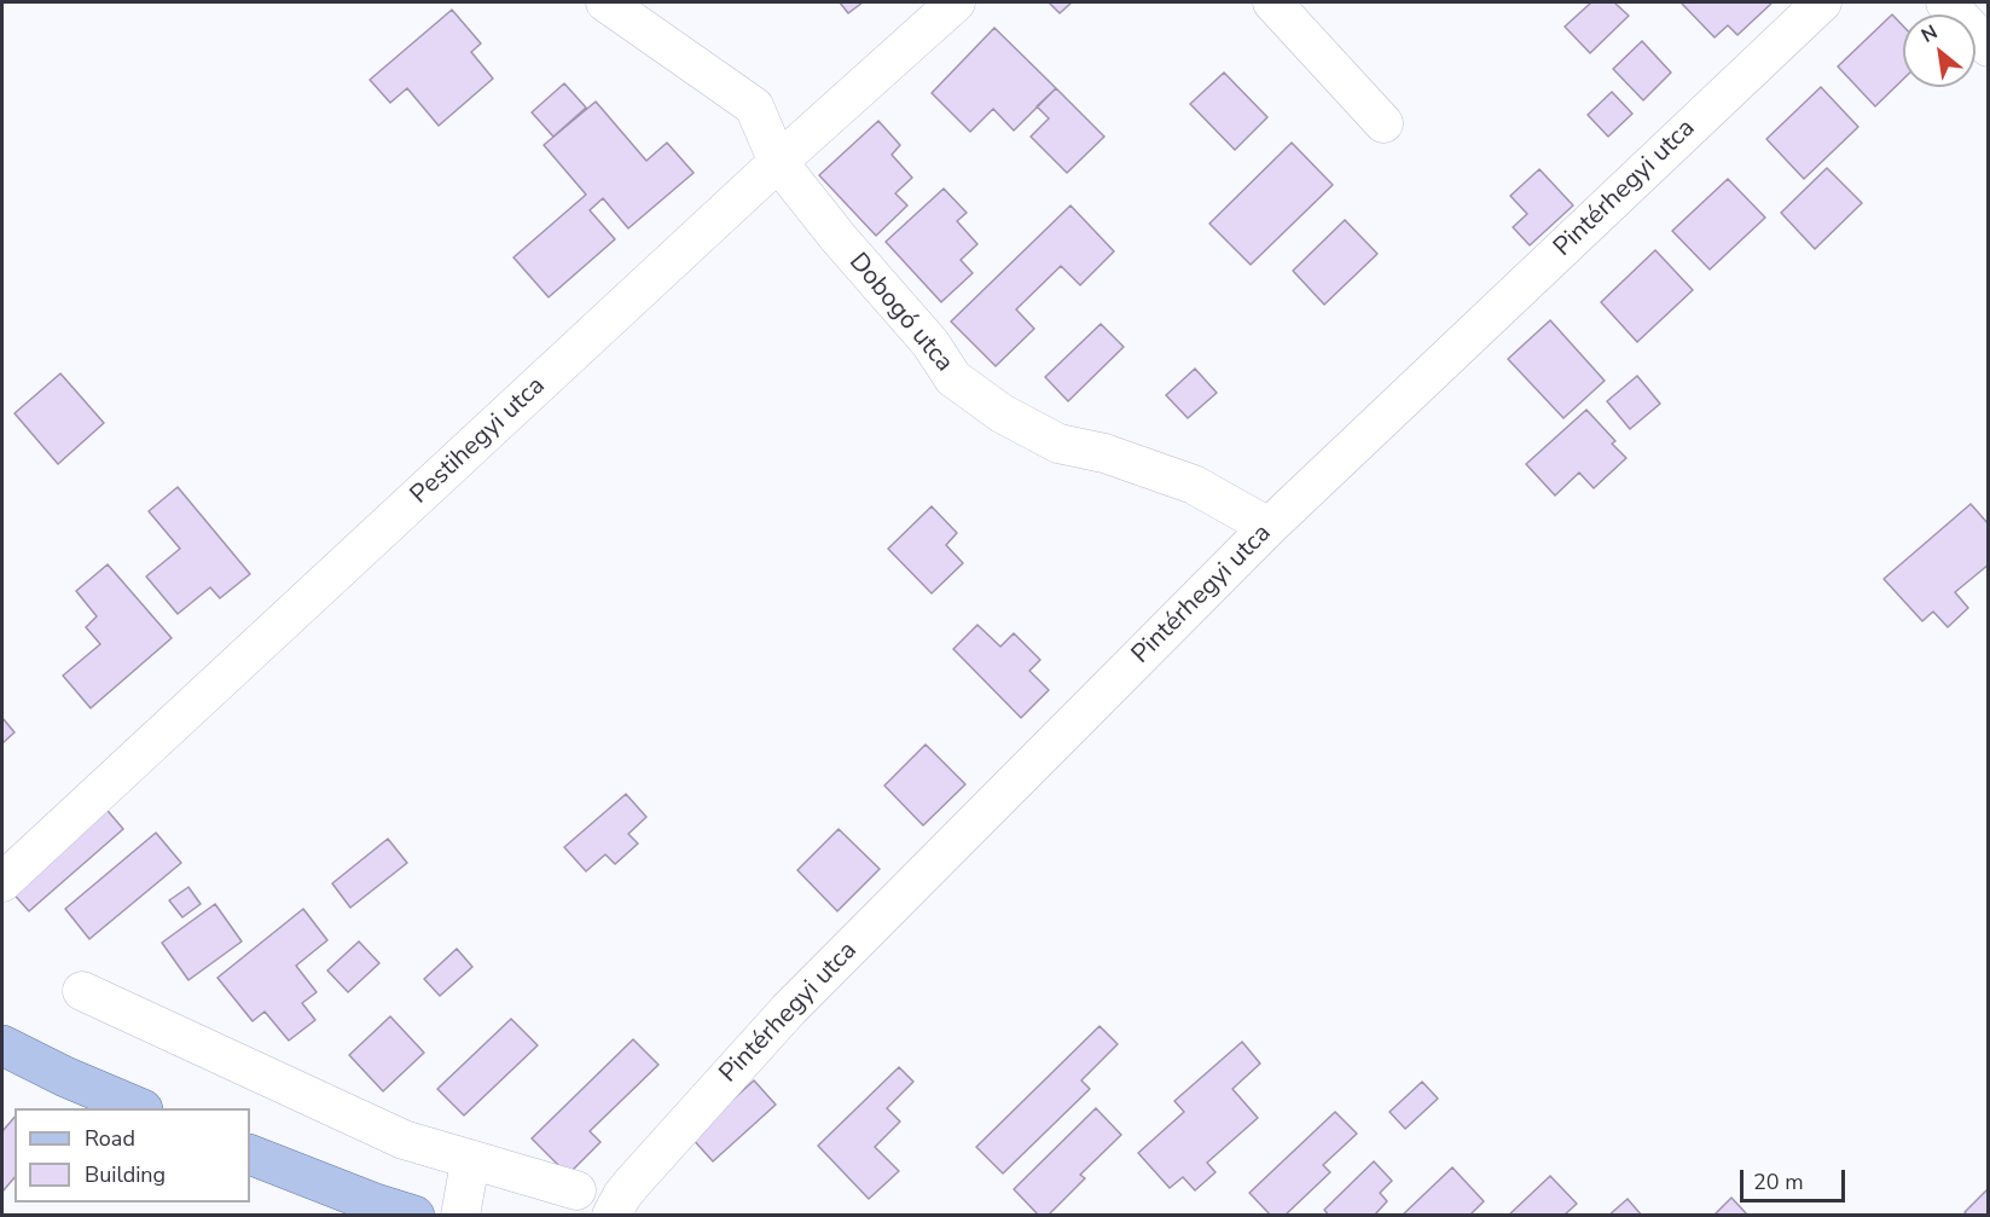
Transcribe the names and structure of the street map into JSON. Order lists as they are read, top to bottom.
{
  "streets": {
    "street": ["Pintérhegyi utca", "Dobogó utca", "Pestihegyi utca"]
  },
  "crossings": [
    ["Pintérhegyi utca", "Dobogó utca"],
    ["Dobogó utca", "Pestihegyi utca"]
  ],
  "legend": ["Road", "Building"],
  "scale_bar": "20 m",
  "north": "top left"
}
